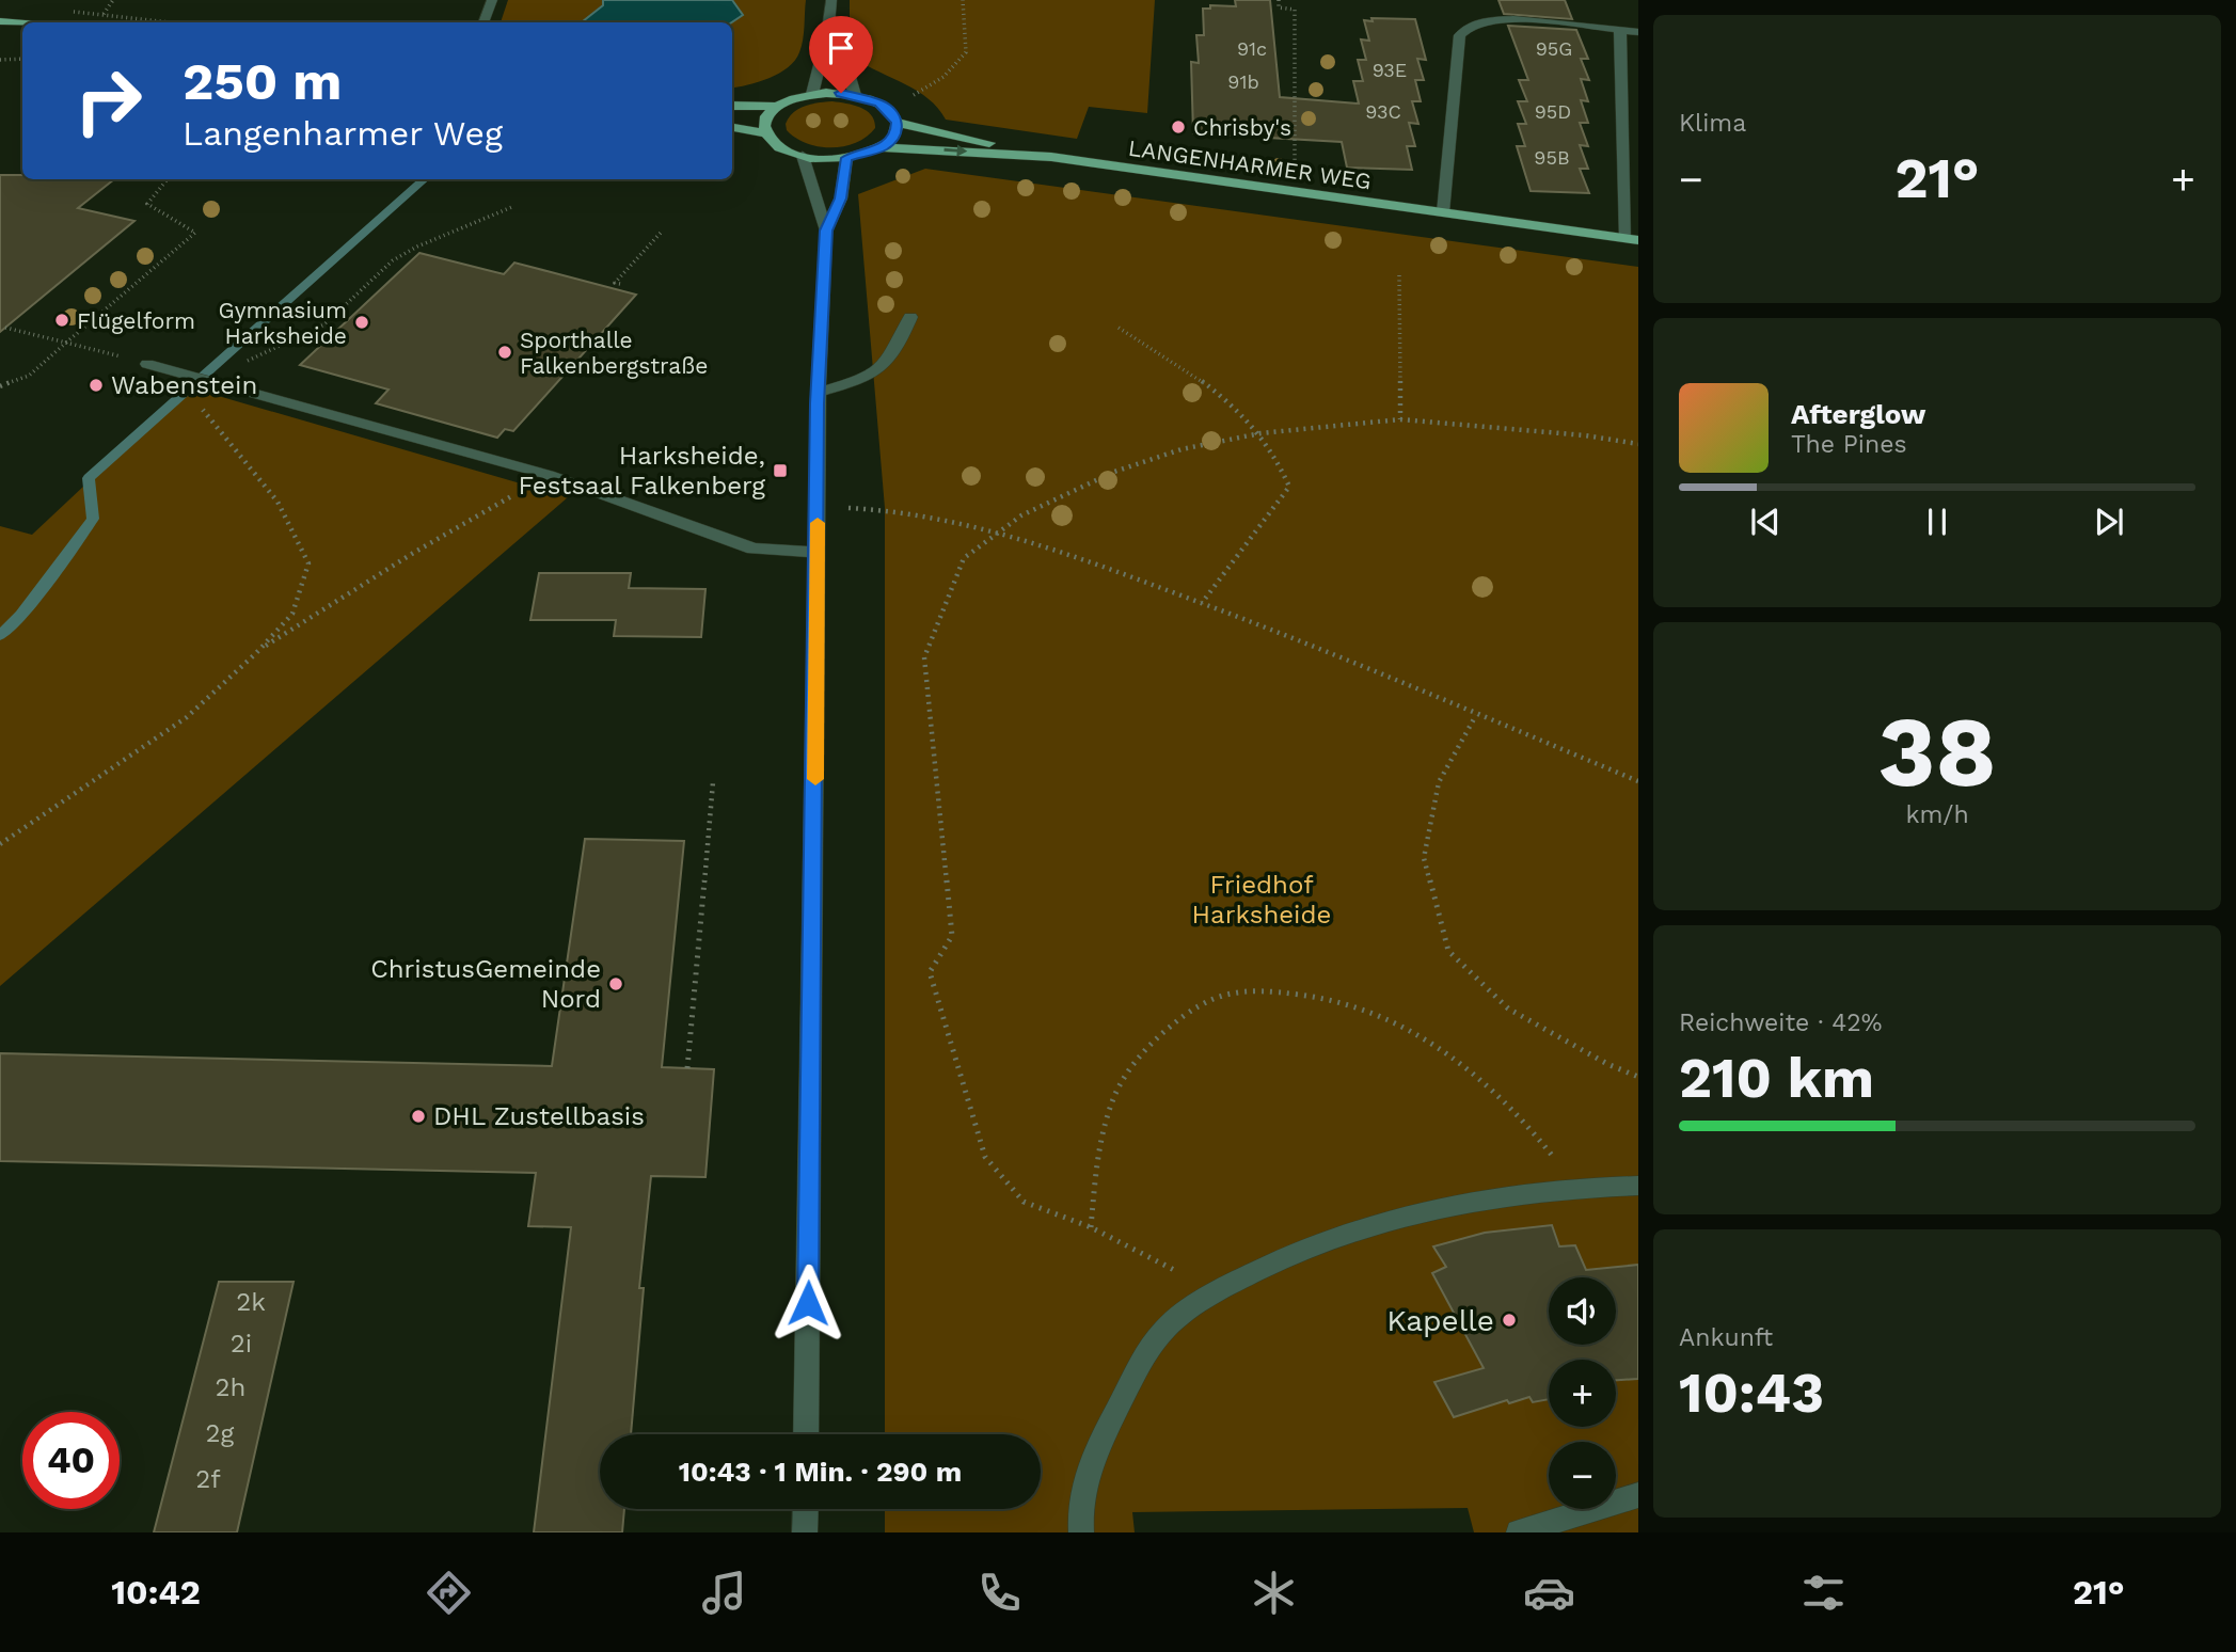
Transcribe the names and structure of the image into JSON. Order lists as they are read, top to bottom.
{
  "streets": {
    "main road": ["LANGENHARMER WEG"]
  },
  "parks": ["Friedhof Harksheide"],
  "places": {
    "other": [
      "Chrisby's",
      "Flügelform",
      "Gymnasium Harksheide",
      "Sporthalle Falkenbergstraße",
      "Wabenstein",
      "ChristusGemeinde Nord",
      "DHL Zustellbasis",
      "Kapelle"
    ],
    "transit": ["Harksheide, Festsaal Falkenberg"]
  },
  "house_numbers": [
    "91c",
    "95G",
    "93E",
    "91b",
    "93C",
    "95D",
    "95B",
    "2k",
    "2i",
    "2h",
    "2g",
    "2f"
  ],
  "page": {
    "tile": [
      "Klima",
      ["38", "km/h"],
      ["Reichweite · 42%", "210 km"],
      ["Ankunft", "10:43"]
    ],
    "turn": ["250 m", "Langenharmer Weg"],
    "heat": ["−", "21°", "+"],
    "song": ["Afterglow", "The Pines"],
    "map_buttons": ["+", "−"],
    "limit": "40",
    "trip": "10:43 · 1 Min. · 290 m",
    "tabs": ["10:42", "21°"]
  }
}
